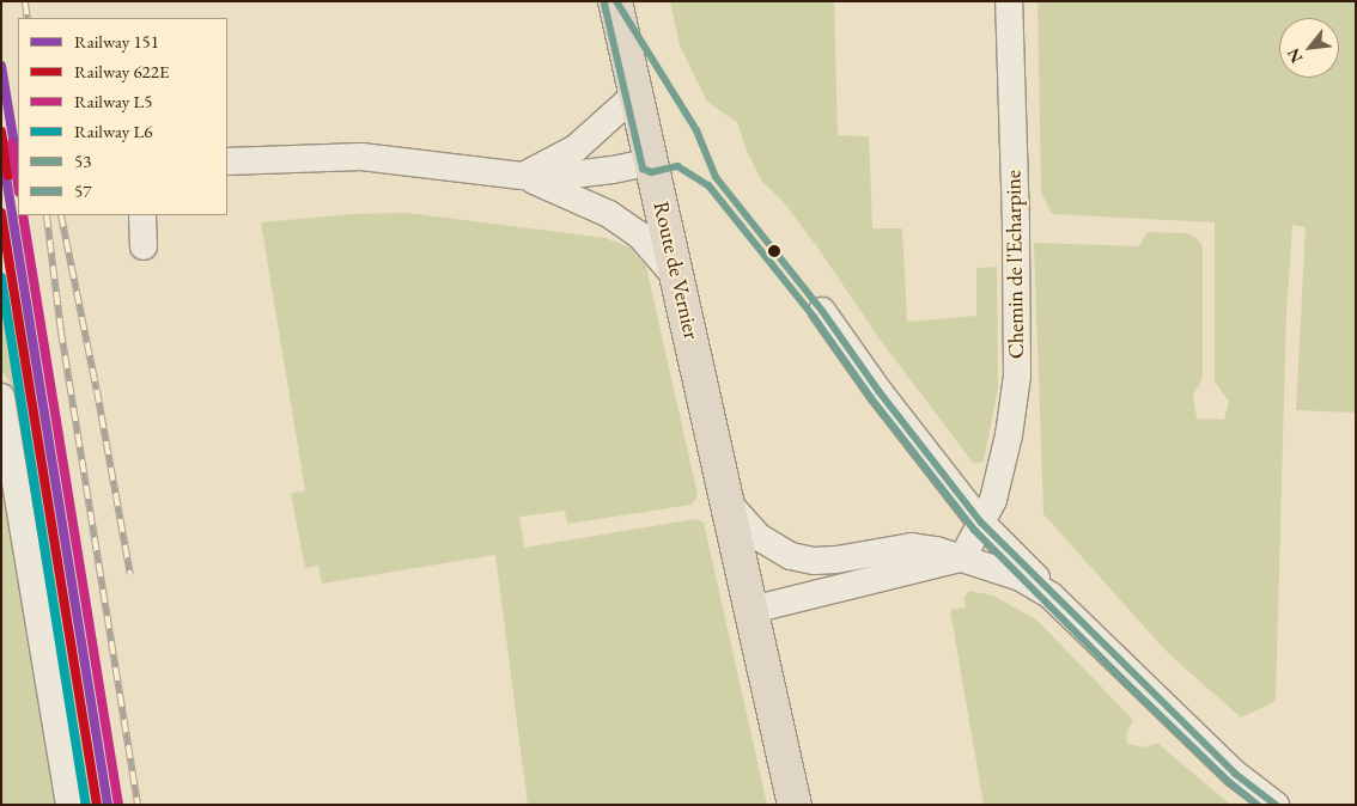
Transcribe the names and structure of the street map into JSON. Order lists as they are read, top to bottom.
{
  "streets": {
    "main road": ["Route de Vernier"],
    "street": ["Chemin de l'Echarpine"]
  },
  "lines": [
    "transit line 53",
    "transit line 57",
    "rail line 151",
    "rail line 622E",
    "rail line L5",
    "rail line L6"
  ],
  "legend": [
    "Railway 151",
    "Railway 622E",
    "Railway L5",
    "Railway L6",
    "53",
    "57"
  ],
  "north": "bottom left"
}
